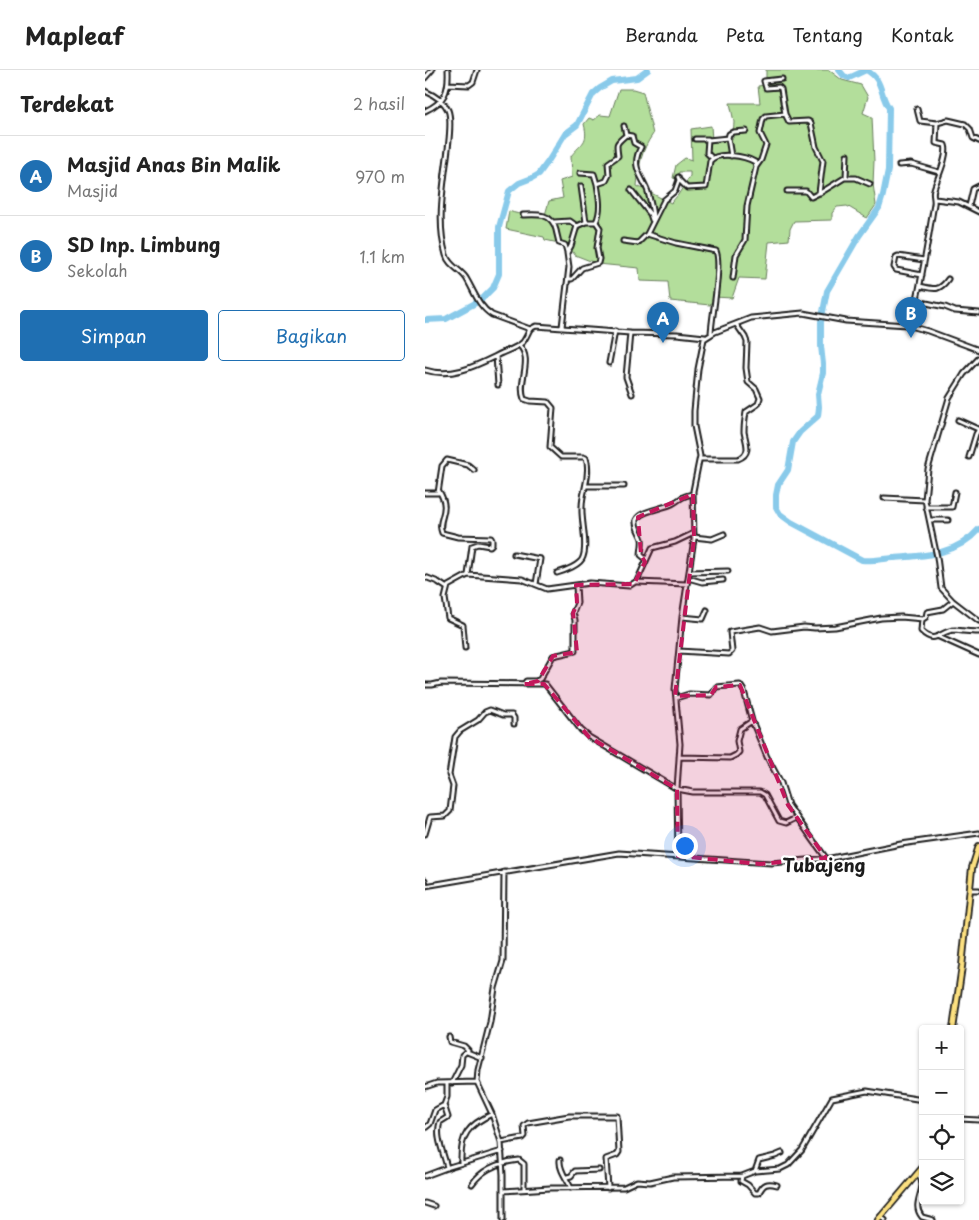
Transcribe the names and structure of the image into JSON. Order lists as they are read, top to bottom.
{
  "districts": ["Tubajeng"],
  "page": {
    "header": "Mapleaf",
    "nav": [
      "Beranda",
      "Peta",
      "Tentang",
      "Kontak"
    ],
    "heading": ["Terdekat", "2 hasil"],
    "list": [
      {
        "mark": "A",
        "name": "Masjid Anas Bin Malik",
        "note": "Masjid",
        "value": "970 m"
      },
      {
        "mark": "B",
        "name": "SD Inp. Limbung",
        "note": "Sekolah",
        "value": "1.1 km"
      }
    ],
    "buttons": ["Simpan", "Bagikan"],
    "pins": ["B", "A"],
    "map_buttons": ["+", "−"]
  }
}
